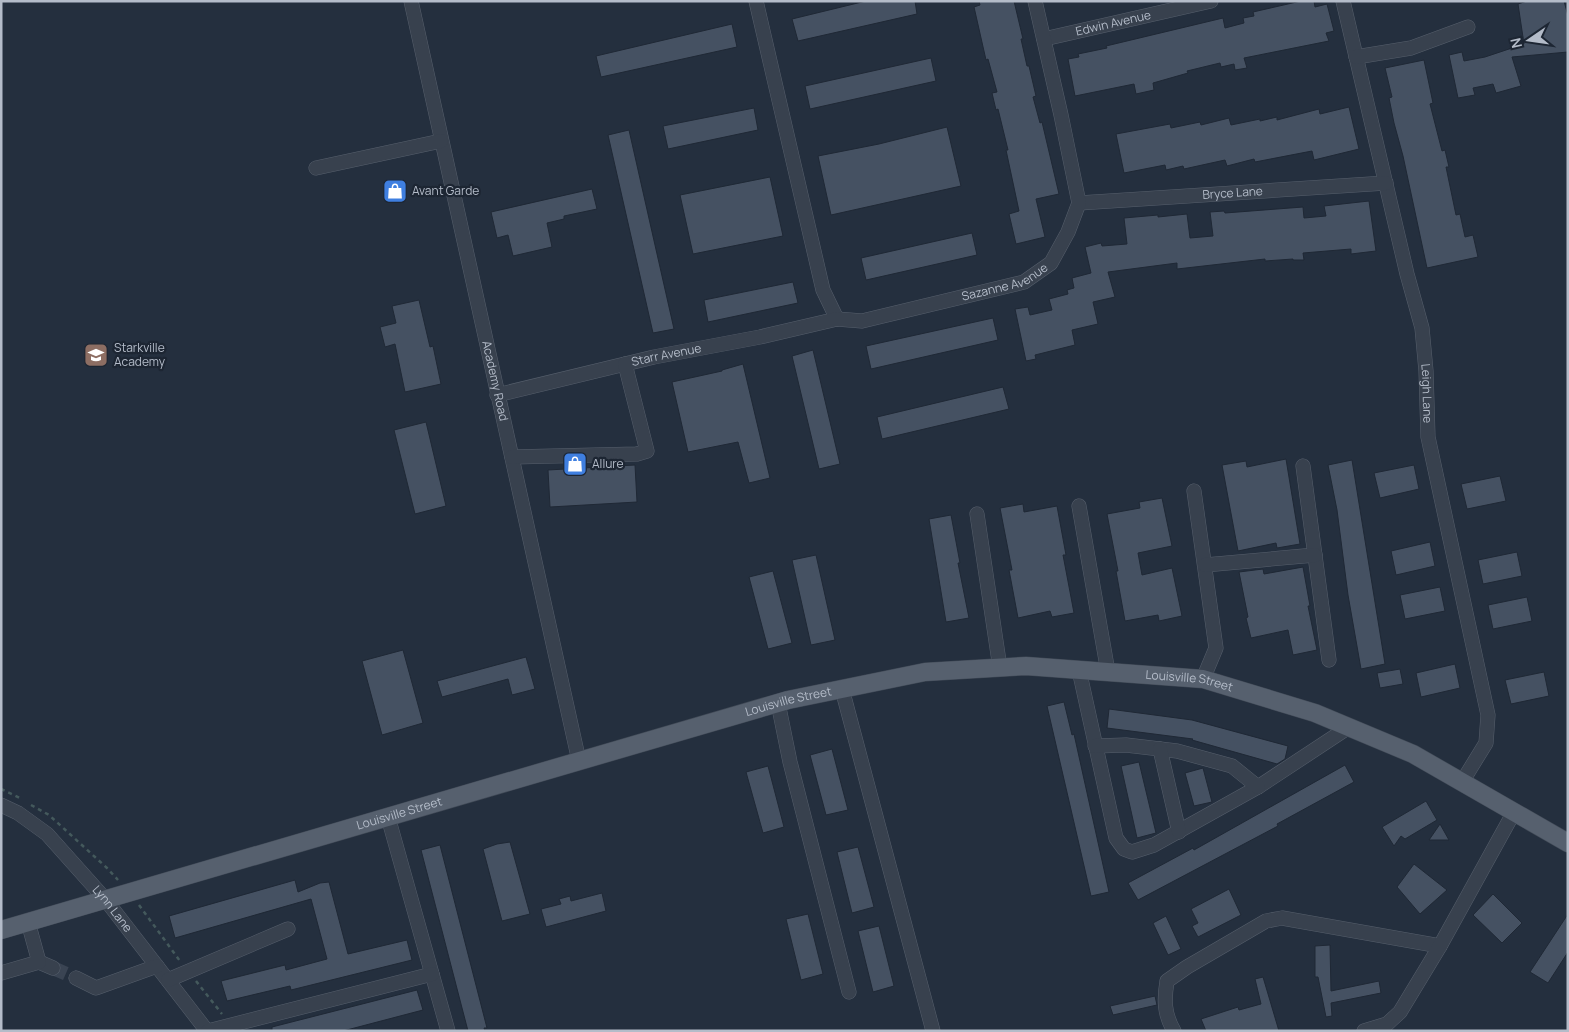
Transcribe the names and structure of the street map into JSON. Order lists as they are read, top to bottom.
{
  "streets": {
    "main road": ["Louisville Street"],
    "street": [
      "Edwin Avenue",
      "Bryce Lane",
      "Sazanne Avenue",
      "Starr Avenue",
      "Academy Road",
      "Leigh Lane",
      "Lynn Lane"
    ]
  },
  "crossings": [
    ["Bryce Lane", "Sazanne Avenue"],
    ["Bryce Lane", "Leigh Lane"],
    ["Sazanne Avenue", "Starr Avenue"],
    ["Starr Avenue", "Academy Road"],
    ["Academy Road", "Louisville Street"],
    ["Leigh Lane", "Louisville Street"],
    ["Louisville Street", "Lynn Lane"]
  ],
  "places": {
    "shop": ["Avant Garde", "Allure"],
    "school or university": ["Starkville Academy"]
  },
  "north": "left"
}
